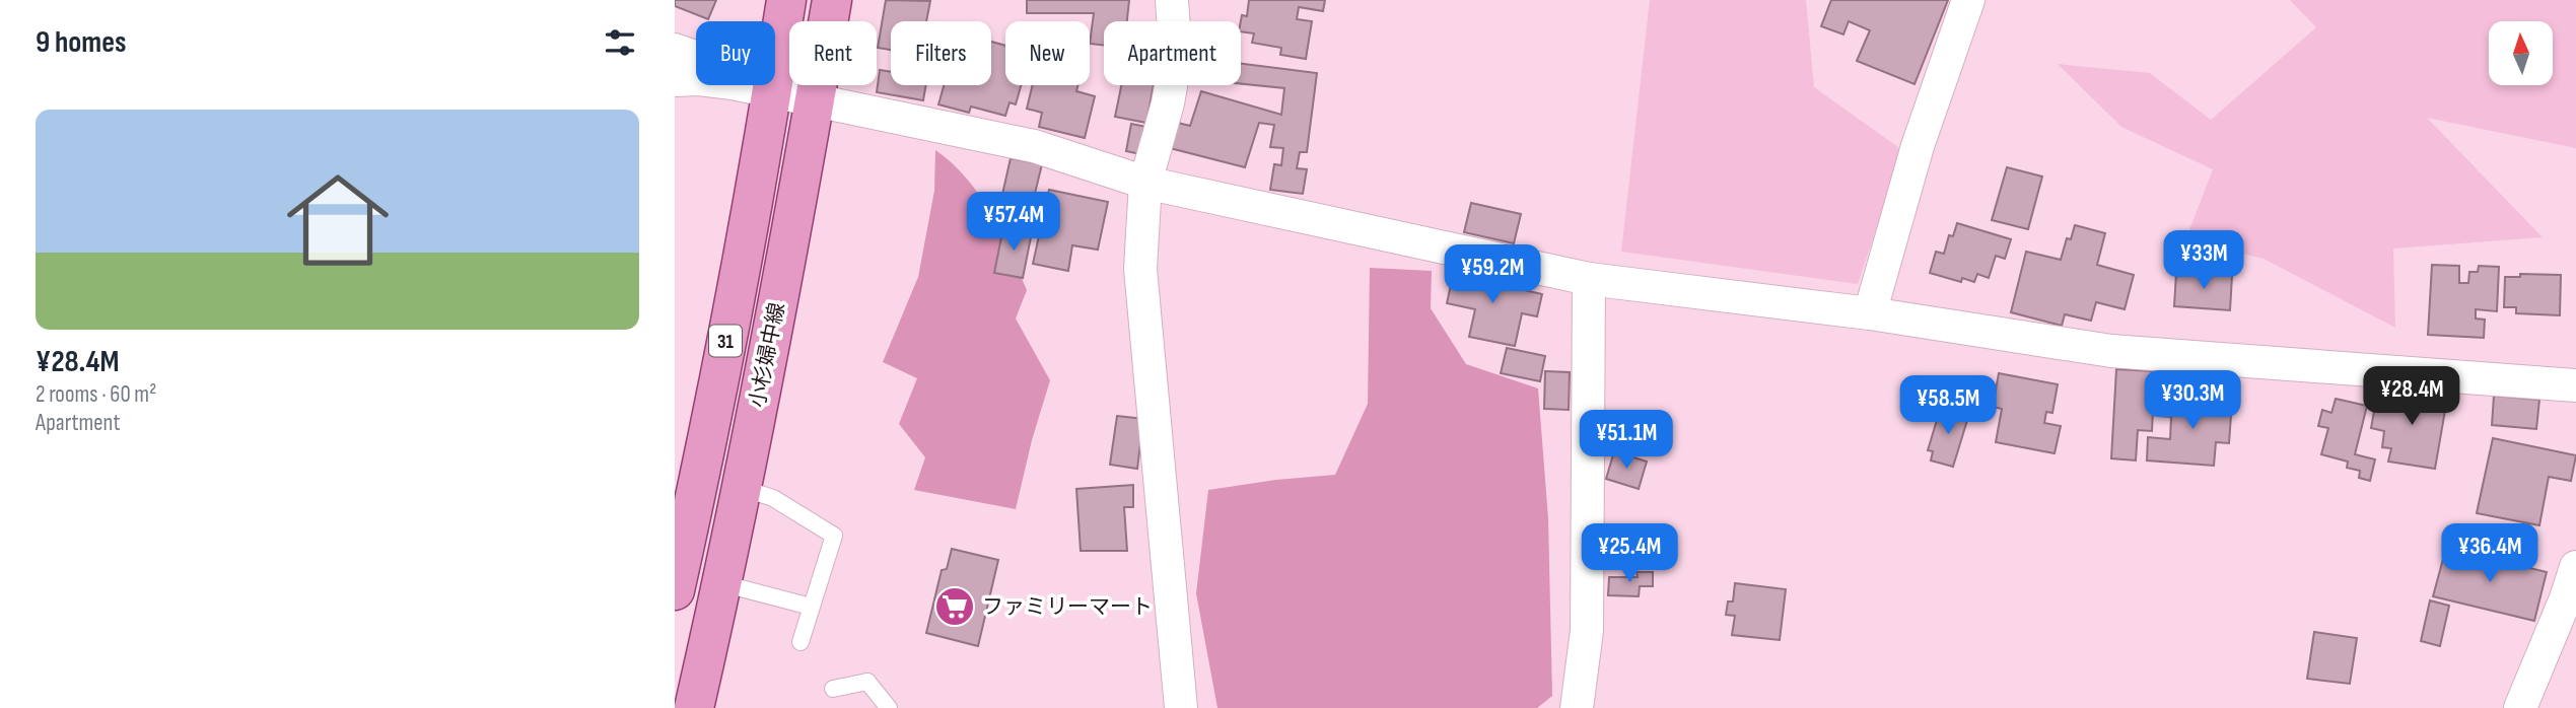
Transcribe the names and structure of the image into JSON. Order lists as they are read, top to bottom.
{
  "streets": {
    "main road": ["31", "小杉婦中線"]
  },
  "places": {
    "supermarket": ["ファミリーマート"]
  },
  "north": "top",
  "page": {
    "heading": "9 homes",
    "chip": [
      "Buy",
      "Rent",
      "Filters",
      "New",
      "Apartment"
    ],
    "list": [
      {
        "name": "¥28.4M",
        "note": "2 rooms · 60 m² · Apartment"
      }
    ],
    "price": [
      "¥57.4M",
      "¥33M",
      "¥59.2M",
      "¥28.4M",
      "¥30.3M",
      "¥58.5M",
      "¥51.1M",
      "¥25.4M",
      "¥36.4M"
    ]
  }
}
